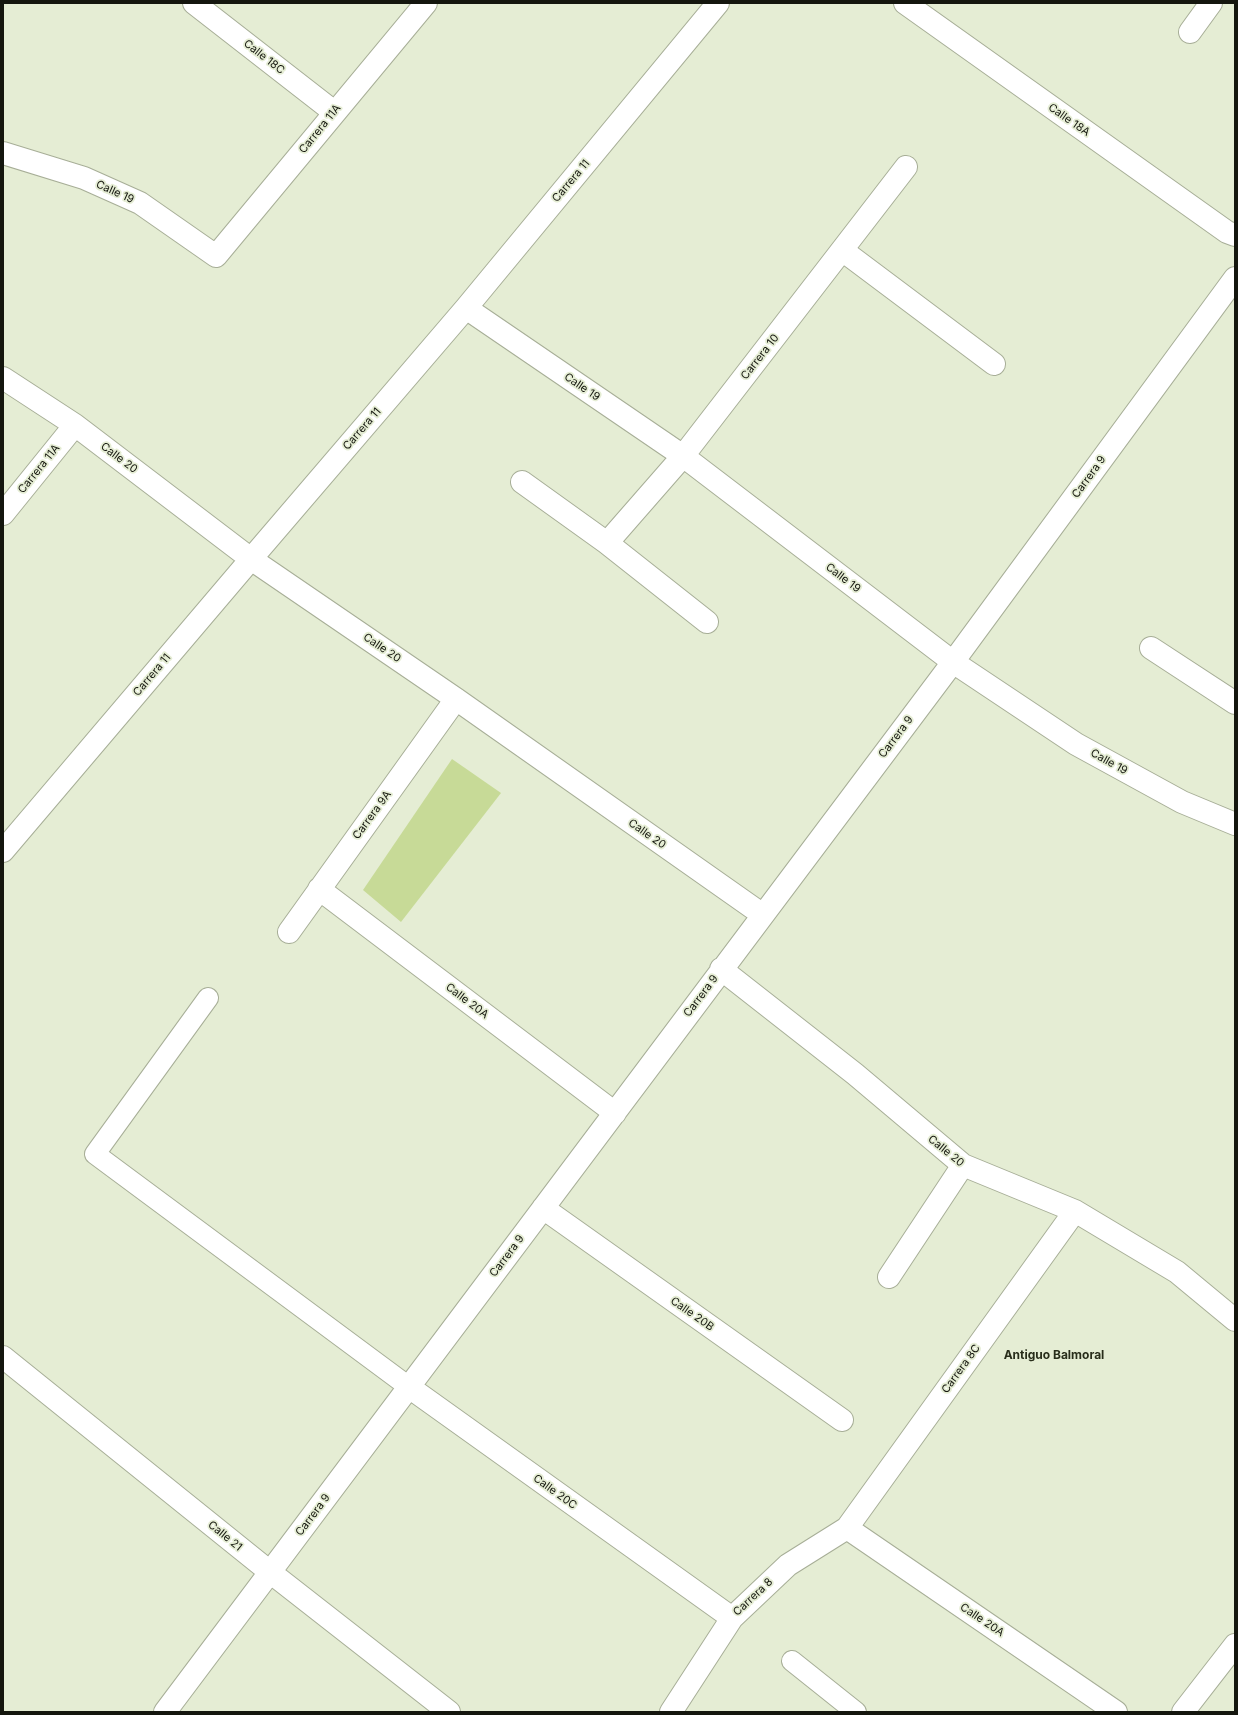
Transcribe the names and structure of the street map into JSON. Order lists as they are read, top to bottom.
{
  "streets": {
    "street": [
      "Calle 18C",
      "Calle 18A",
      "Carrera 11A",
      "Carrera 11",
      "Calle 19",
      "Carrera 10",
      "Calle 20",
      "Carrera 9",
      "Carrera 9A",
      "Calle 20A",
      "Calle 20B",
      "Carrera 8C",
      "Calle 20C",
      "Calle 21",
      "Carrera 8"
    ]
  },
  "crossings": [
    ["Calle 18C", "Carrera 11A"],
    ["Carrera 11A", "Calle 19"],
    ["Carrera 11A", "Calle 20"],
    ["Carrera 11", "Calle 19"],
    ["Carrera 11", "Calle 20"],
    ["Calle 19", "Carrera 10"],
    ["Calle 19", "Carrera 9"],
    ["Calle 20", "Carrera 9"],
    ["Calle 20", "Carrera 9A"],
    ["Calle 20", "Carrera 8C"],
    ["Carrera 9", "Calle 20A"],
    ["Carrera 9", "Calle 20B"],
    ["Carrera 9", "Calle 20C"],
    ["Carrera 9", "Calle 21"],
    ["Carrera 9A", "Calle 20A"],
    ["Calle 20A", "Carrera 8C"],
    ["Calle 20A", "Carrera 8"],
    ["Carrera 8C", "Carrera 8"],
    ["Calle 20C", "Carrera 8"]
  ],
  "districts": ["Antiguo Balmoral"]
}
